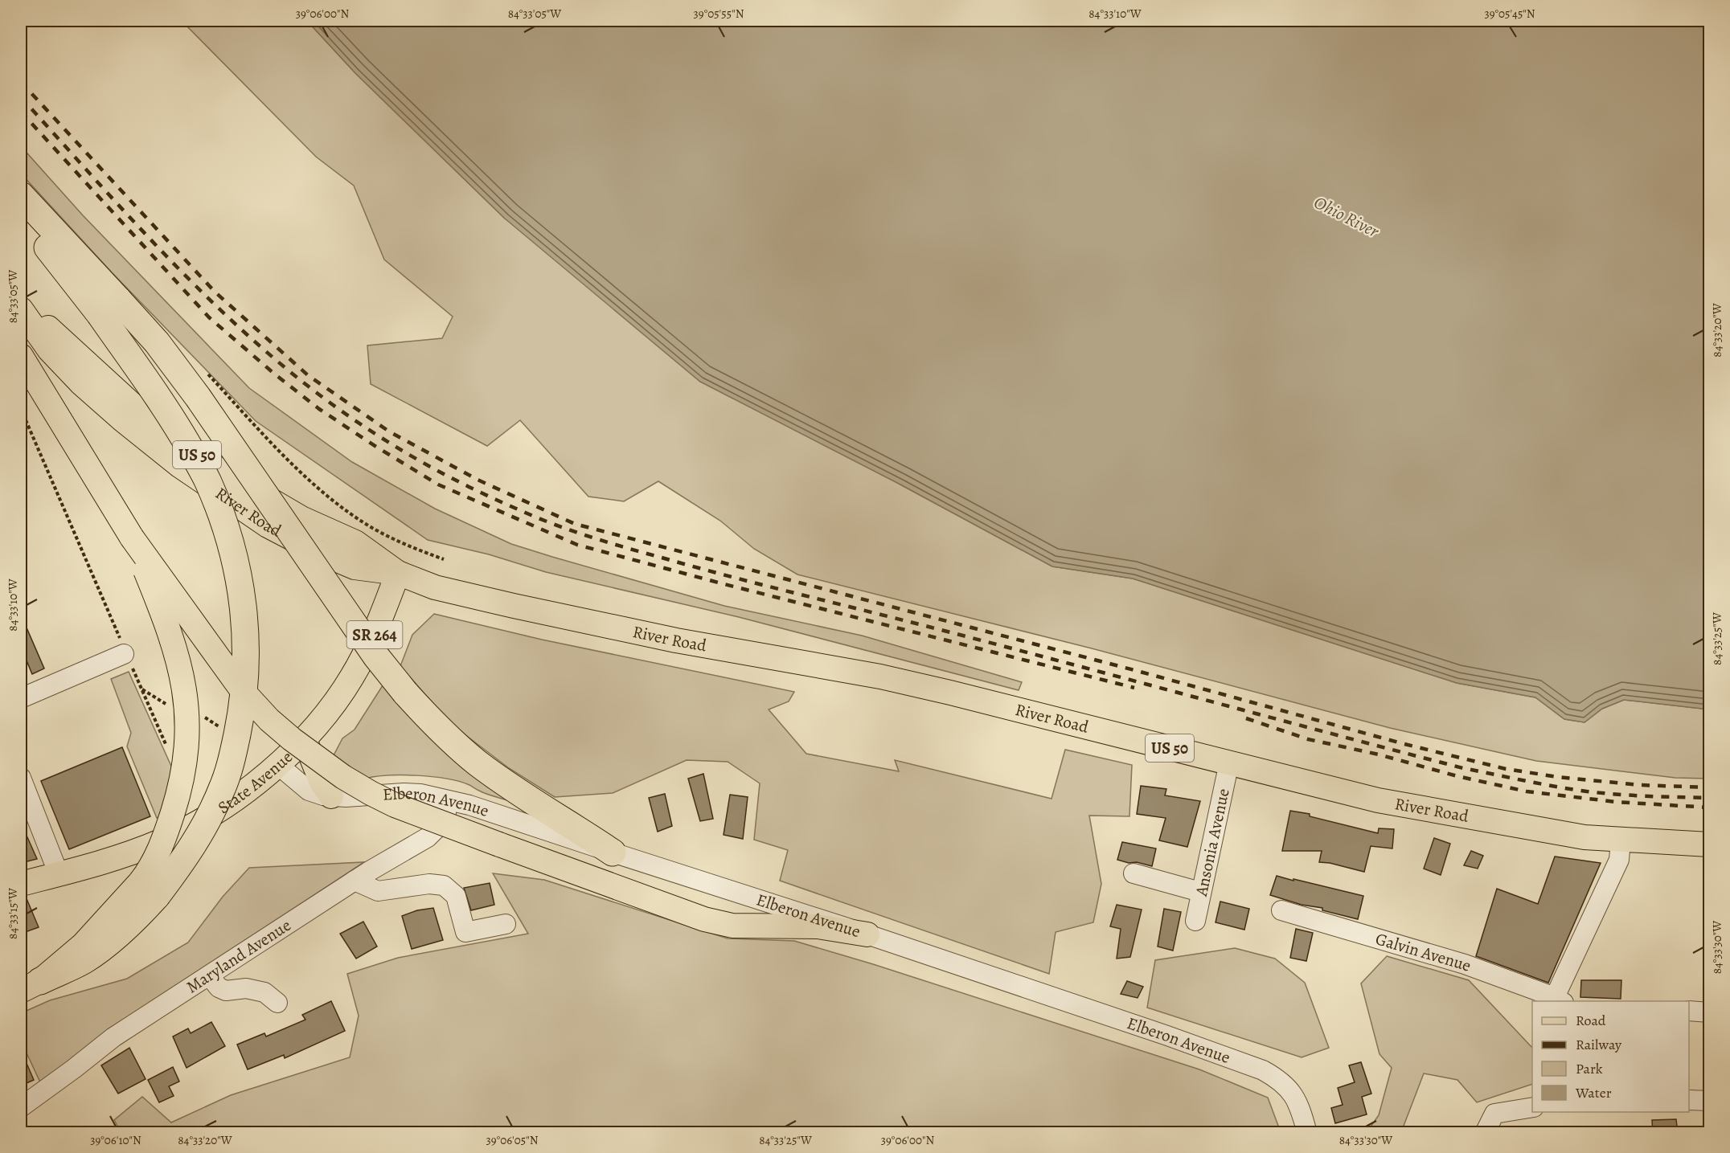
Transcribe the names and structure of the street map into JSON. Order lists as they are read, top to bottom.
{
  "streets": {
    "main road": [
      "US 50",
      "River Road",
      "SR 264",
      "State Avenue"
    ],
    "street": [
      "Elberon Avenue",
      "Ansonia Avenue",
      "Galvin Avenue",
      "Maryland Avenue"
    ]
  },
  "crossings": [
    ["River Road", "State Avenue"],
    ["River Road", "Ansonia Avenue"],
    ["State Avenue", "Elberon Avenue"],
    ["Elberon Avenue", "Maryland Avenue"]
  ],
  "water": ["Ohio River"],
  "legend": [
    "Road",
    "Railway",
    "Park",
    "Water"
  ],
  "coordinates": [
    "39°06'00\"N",
    "84°33'05\"W",
    "39°05'55\"N",
    "84°33'10\"W",
    "39°05'45\"N",
    "84°33'20\"W",
    "84°33'25\"W",
    "84°33'15\"W",
    "84°33'30\"W",
    "39°06'10\"N",
    "39°06'05\"N"
  ]
}
